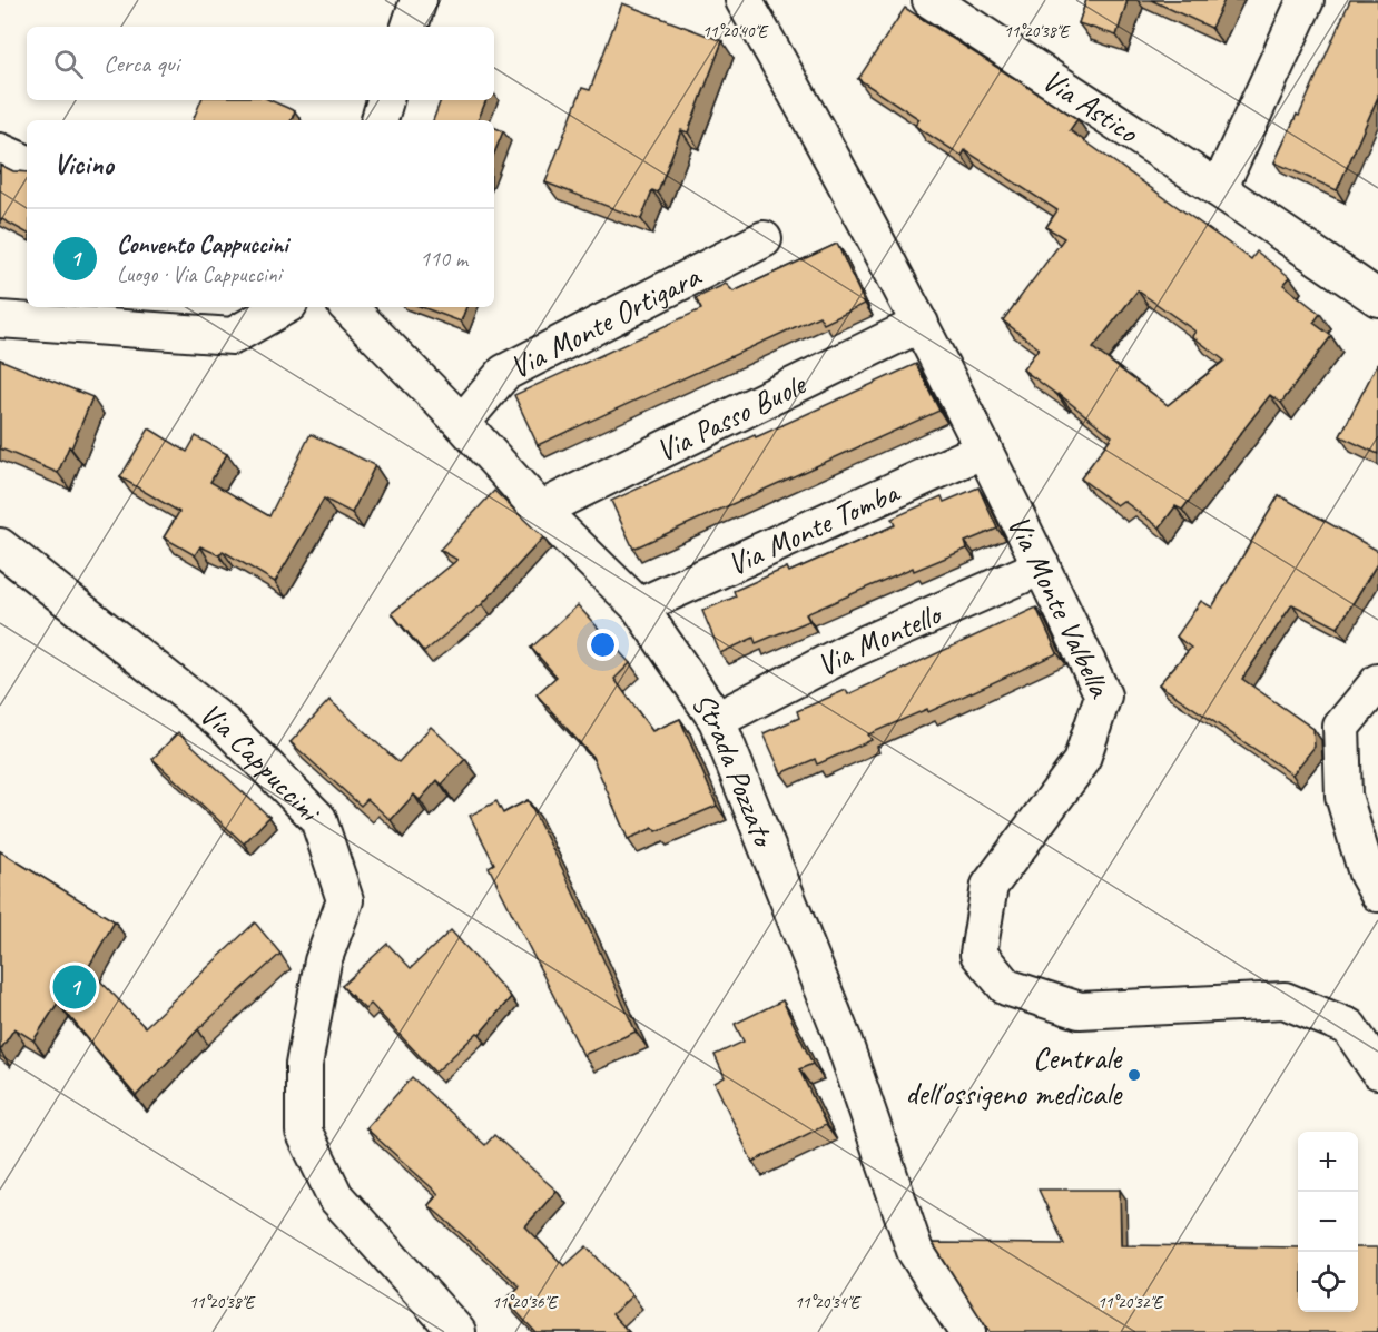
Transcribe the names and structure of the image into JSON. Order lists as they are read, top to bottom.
{
  "streets": {
    "street": [
      "Via Astico",
      "Via Monte Ortigara",
      "Via Passo Buole",
      "Via Monte Tomba",
      "Via Monte Valbella",
      "Via Montello",
      "Via Cappuccini",
      "Strada Pozzato"
    ]
  },
  "crossings": [
    ["Via Monte Ortigara", "Strada Pozzato"],
    ["Via Passo Buole", "Via Monte Valbella"],
    ["Via Passo Buole", "Strada Pozzato"],
    ["Via Monte Tomba", "Via Monte Valbella"],
    ["Via Monte Tomba", "Strada Pozzato"],
    ["Via Monte Valbella", "Via Montello"],
    ["Via Montello", "Strada Pozzato"]
  ],
  "places": ["Centrale dell'ossigeno medicale"],
  "page": {
    "search": "Cerca qui",
    "heading": "Vicino",
    "list": [
      {
        "mark": "1",
        "name": "Convento Cappuccini",
        "note": "Luogo · Via Cappuccini",
        "value": "110 m"
      }
    ],
    "pins": "1",
    "map_buttons": ["+", "−"]
  },
  "coordinates": [
    "11°20'40\"E",
    "11°20'38\"E",
    "11°20'36\"E",
    "11°20'34\"E",
    "11°20'32\"E"
  ]
}
